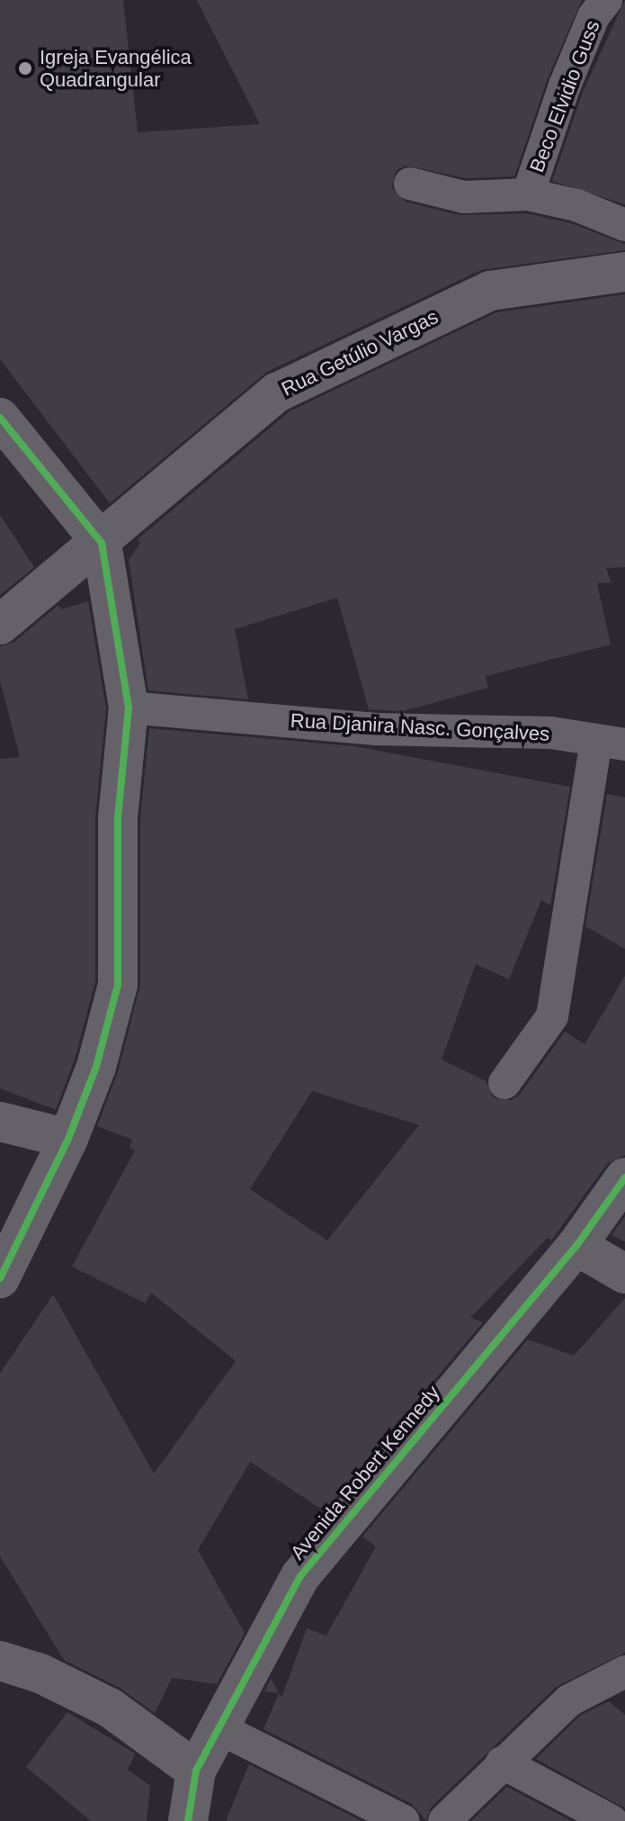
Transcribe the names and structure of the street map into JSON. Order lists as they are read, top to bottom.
{
  "streets": {
    "street": ["Rua Getúlio Vargas", "Avenida Robert Kennedy"],
    "lane": ["Beco Elvidio Guss", "Rua Djanira Nasc. Gonçalves"]
  },
  "places": ["Igreja Evangélica Quadrangular"]
}
